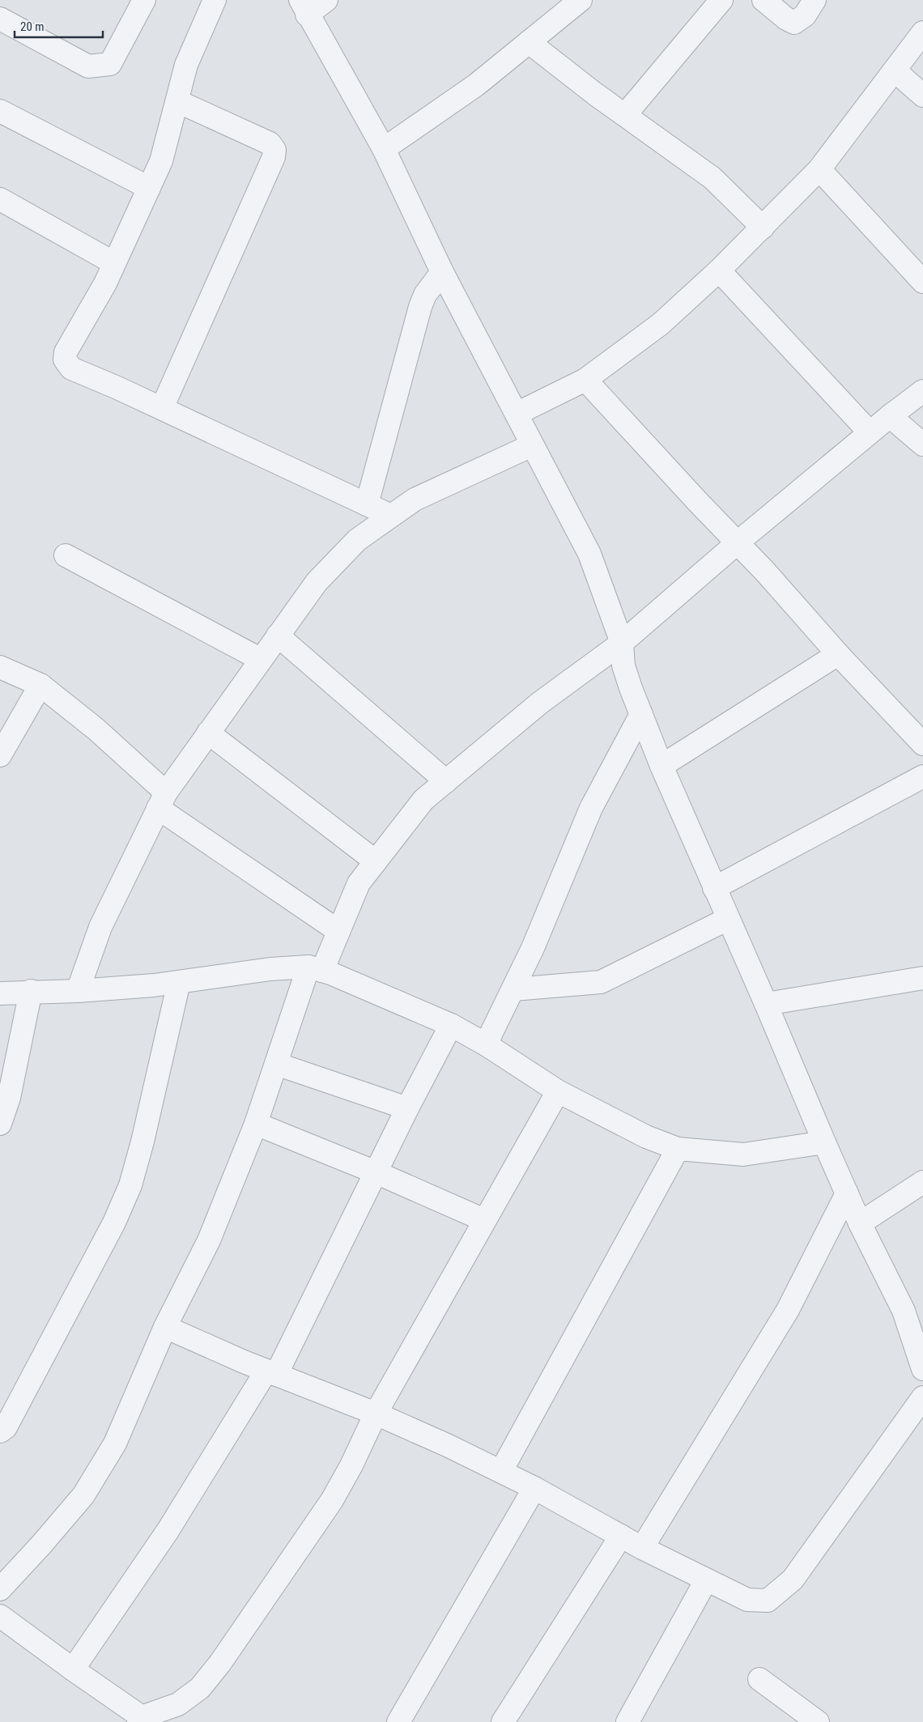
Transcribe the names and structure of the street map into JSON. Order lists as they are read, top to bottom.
{
  "scale_bar": "20 m"
}
